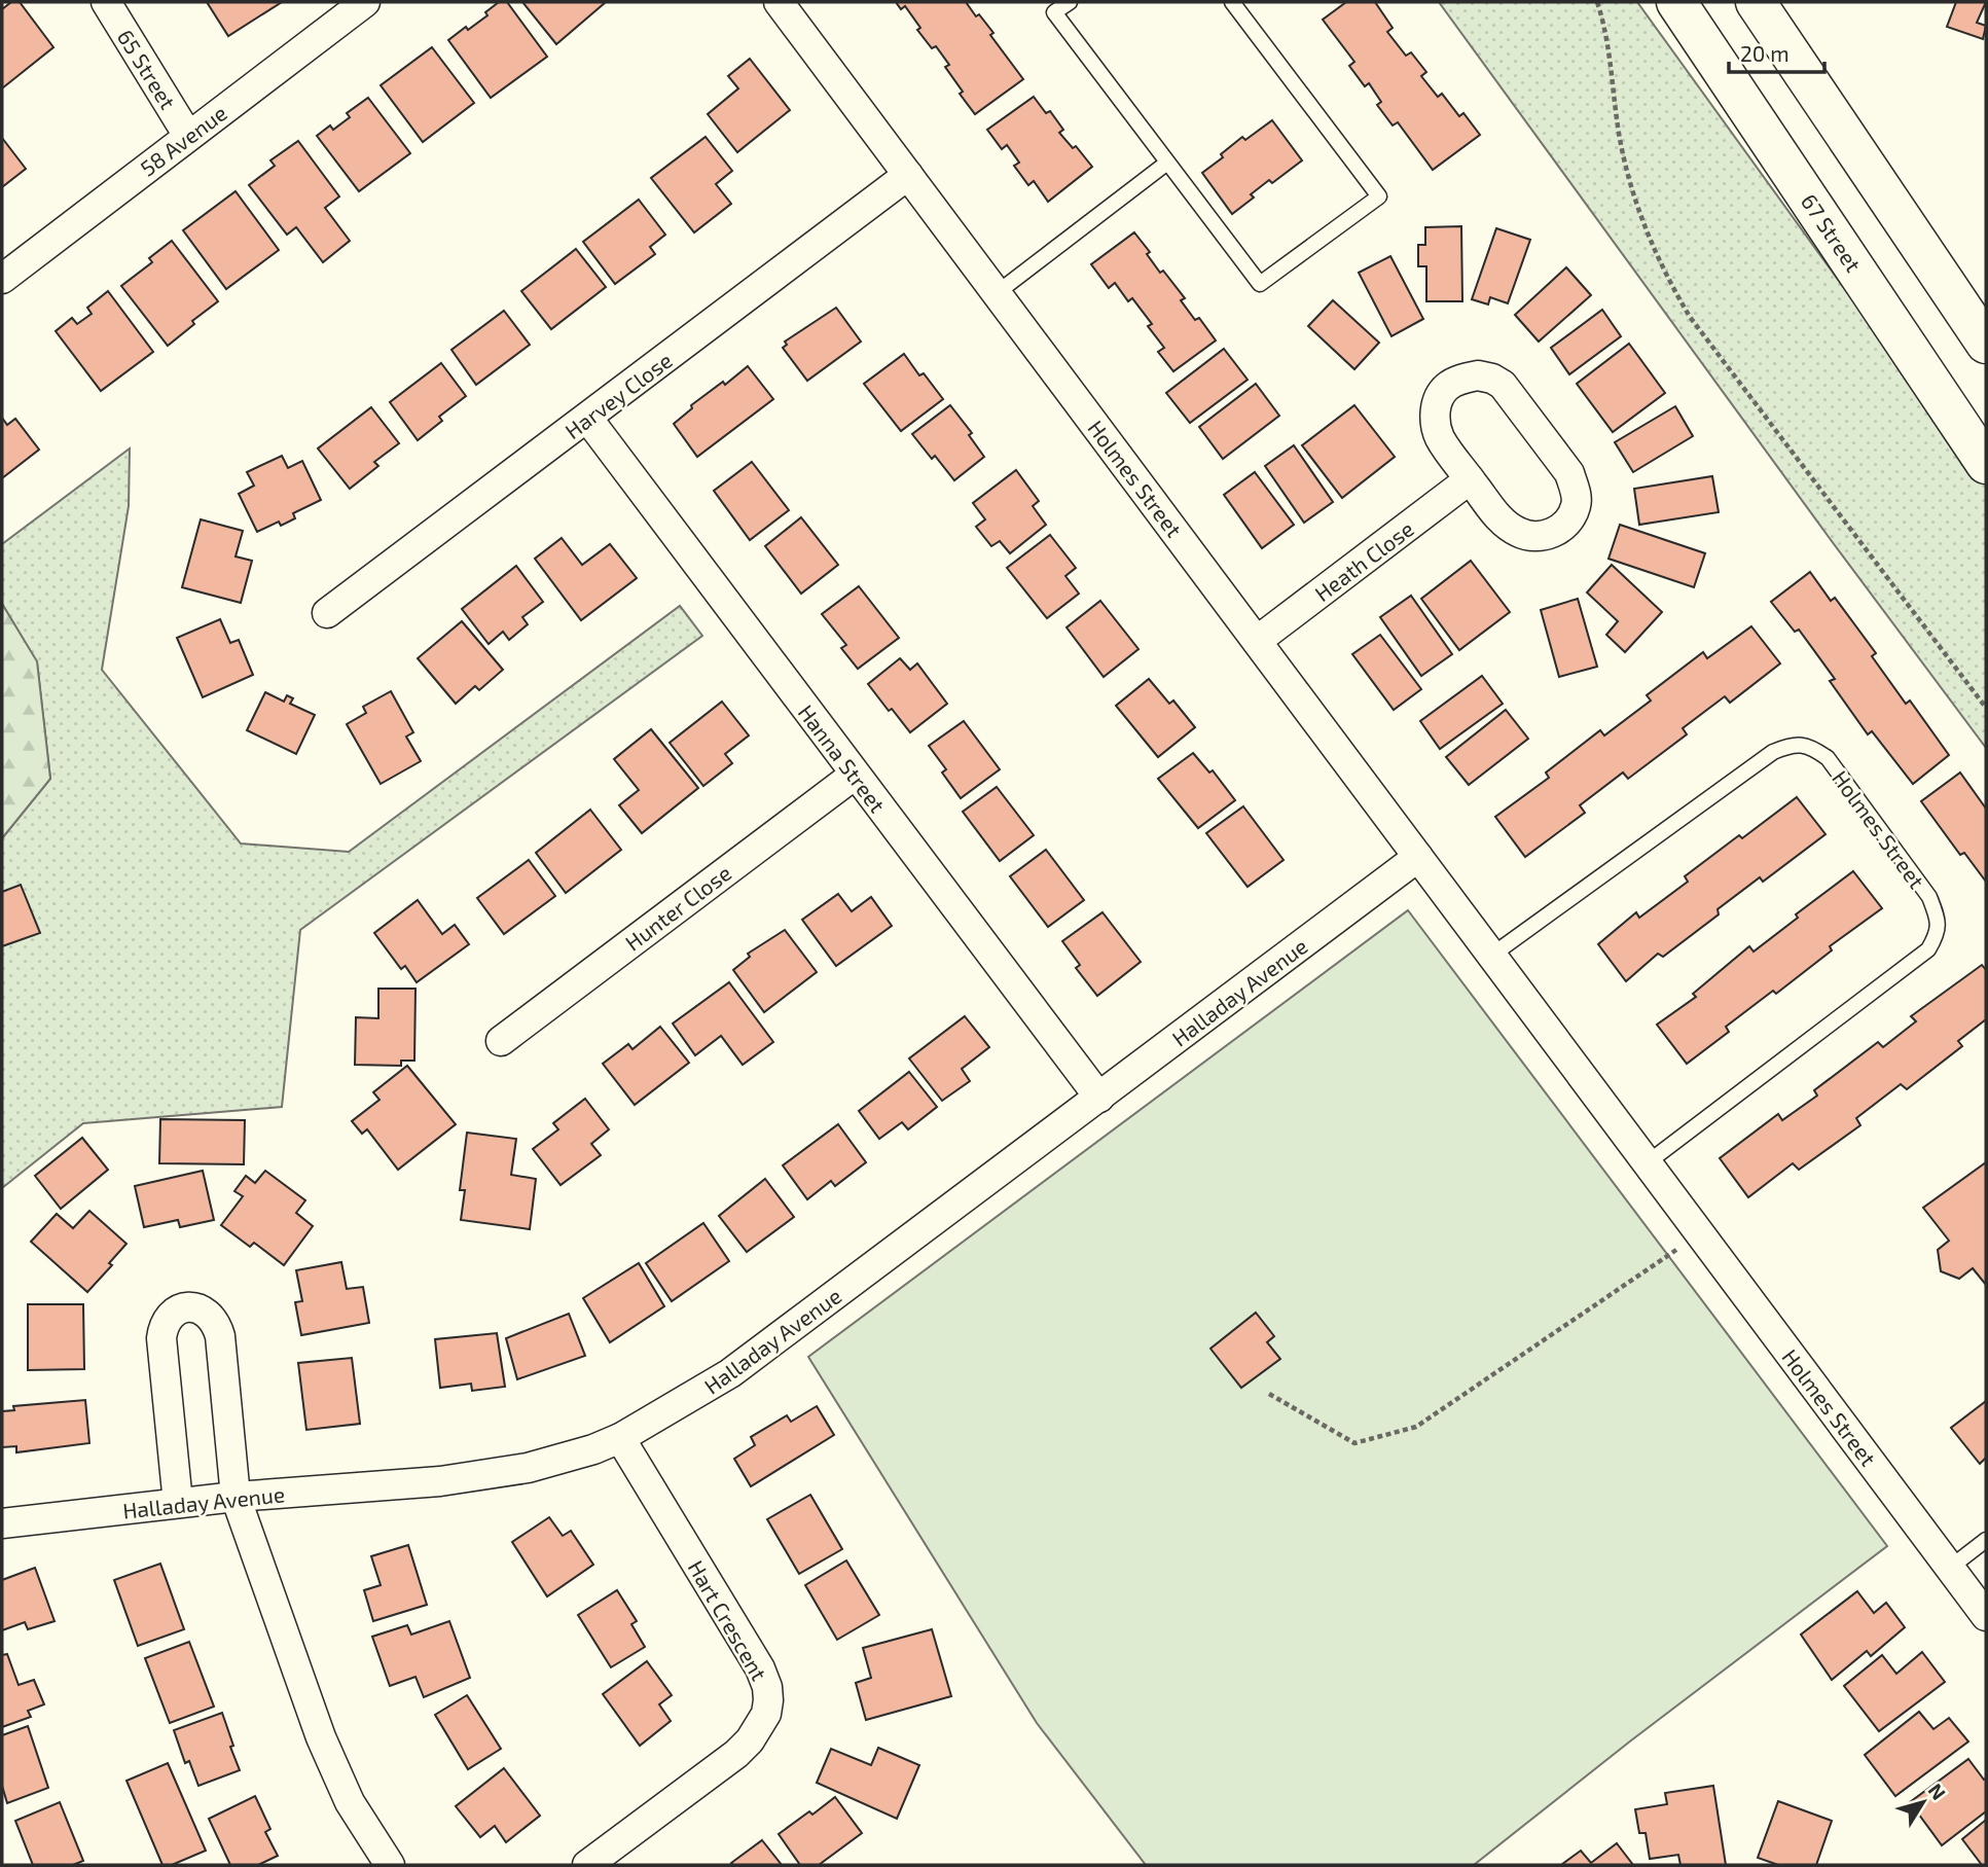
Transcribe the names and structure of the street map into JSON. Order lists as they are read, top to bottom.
{
  "streets": {
    "main road": ["67 Street"],
    "street": [
      "65 Street",
      "58 Avenue",
      "Harvey Close",
      "Holmes Street",
      "Heath Close",
      "Hanna Street",
      "Hunter Close",
      "Halladay Avenue",
      "Hart Crescent"
    ]
  },
  "crossings": [
    ["65 Street", "58 Avenue"],
    ["Harvey Close", "Holmes Street"],
    ["Harvey Close", "Hanna Street"],
    ["Holmes Street", "Heath Close"],
    ["Holmes Street", "Halladay Avenue"],
    ["Hanna Street", "Hunter Close"],
    ["Hanna Street", "Halladay Avenue"],
    ["Halladay Avenue", "Hart Crescent"]
  ],
  "scale_bar": "20 m",
  "north": "top right"
}
